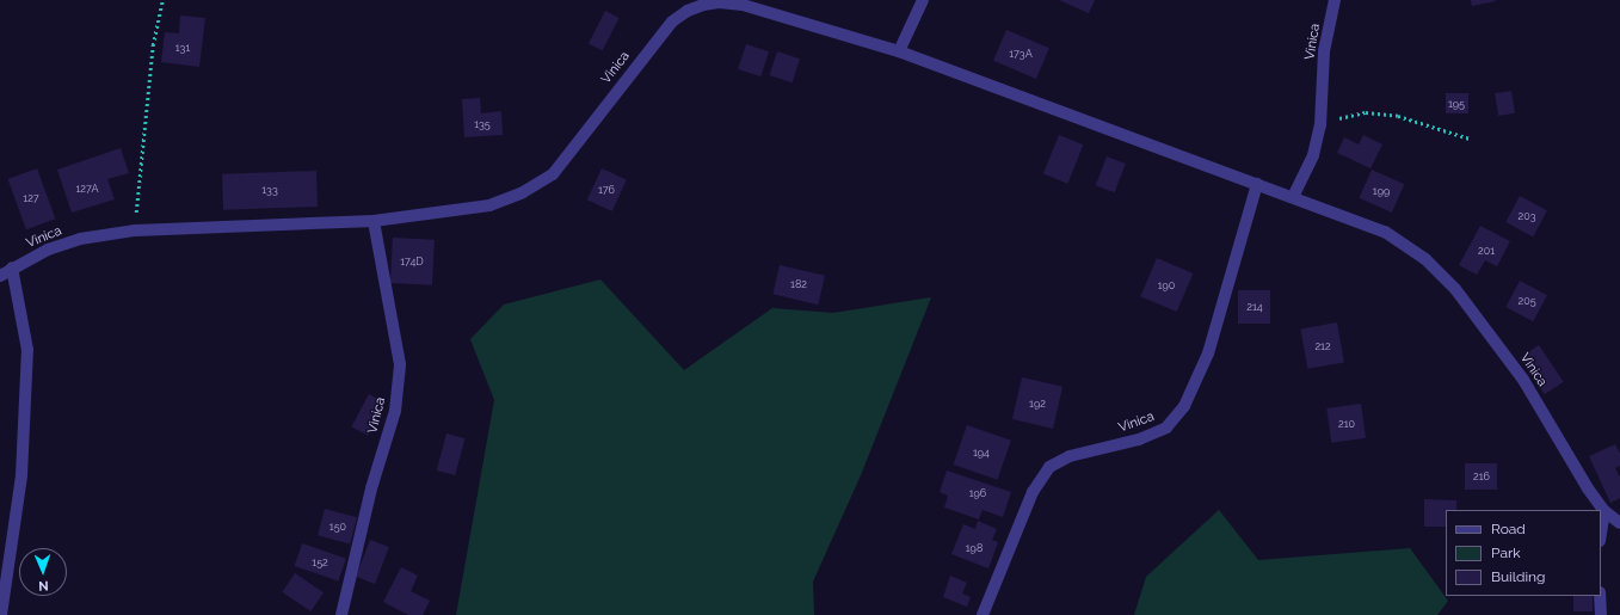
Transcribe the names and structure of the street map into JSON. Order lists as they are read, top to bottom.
{
  "streets": {
    "street": ["Vinica"]
  },
  "house_numbers": [
    "131",
    "173A",
    "195",
    "135",
    "127A",
    "133",
    "176",
    "199",
    "127",
    "203",
    "201",
    "174D",
    "182",
    "190",
    "205",
    "214",
    "212",
    "192",
    "210",
    "194",
    "216",
    "196",
    "150",
    "198",
    "152"
  ],
  "legend": ["Road", "Park", "Building"],
  "north": "bottom"
}
